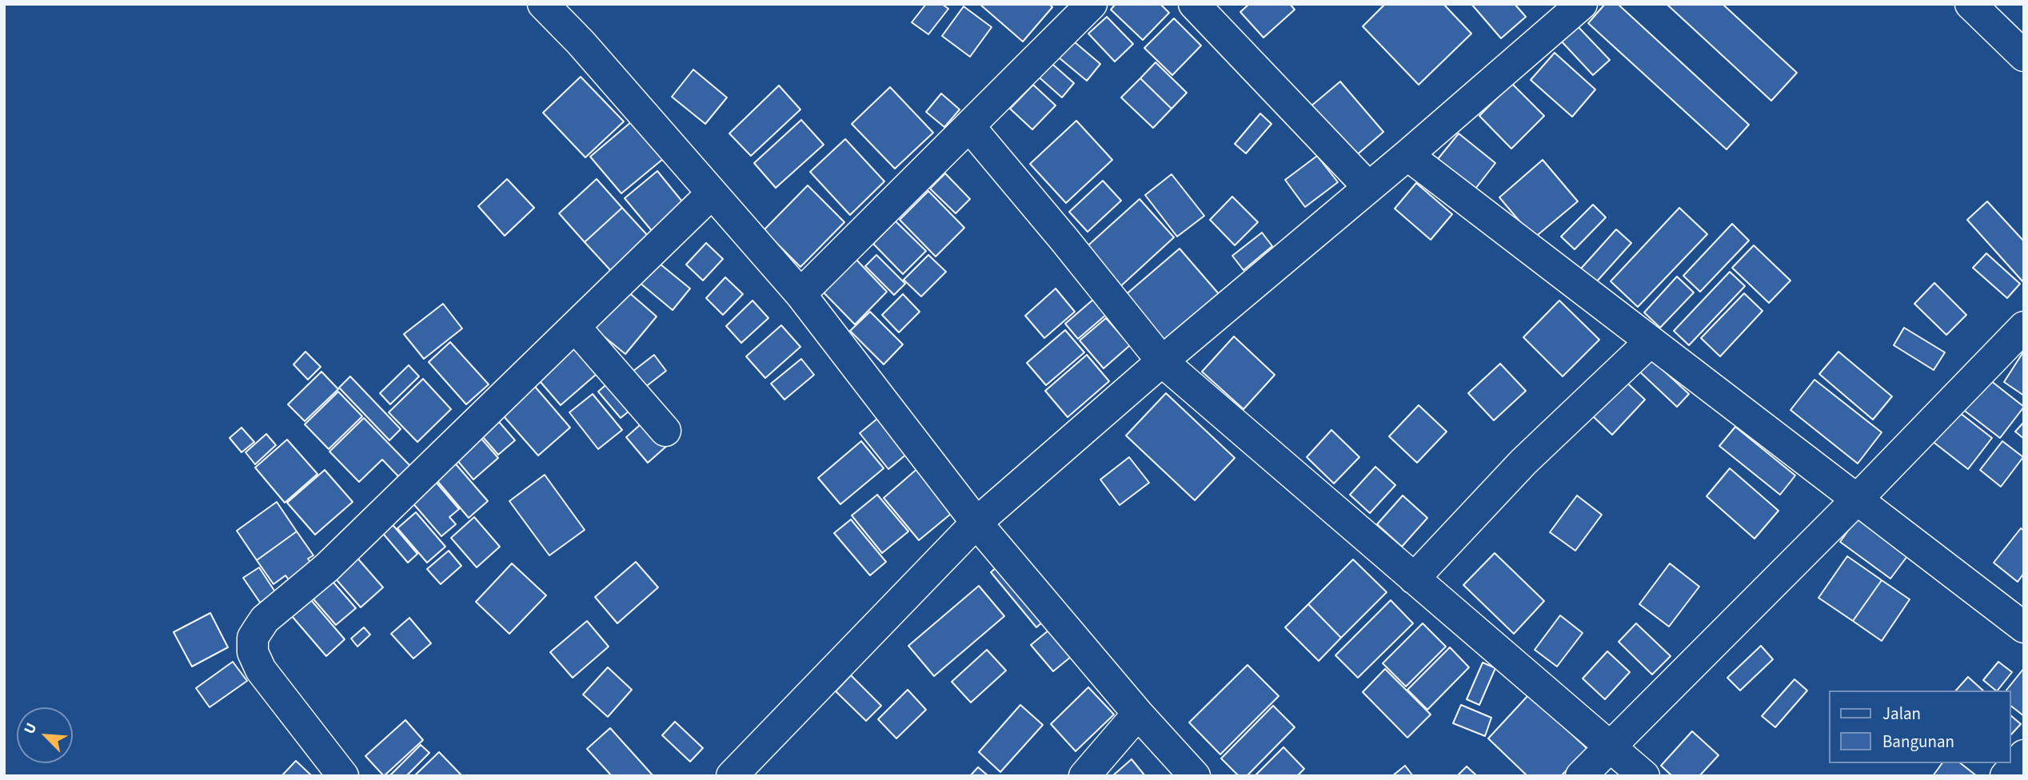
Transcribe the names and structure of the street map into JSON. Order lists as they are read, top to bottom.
{
  "legend": ["Jalan", "Bangunan"],
  "north": "top left"
}
